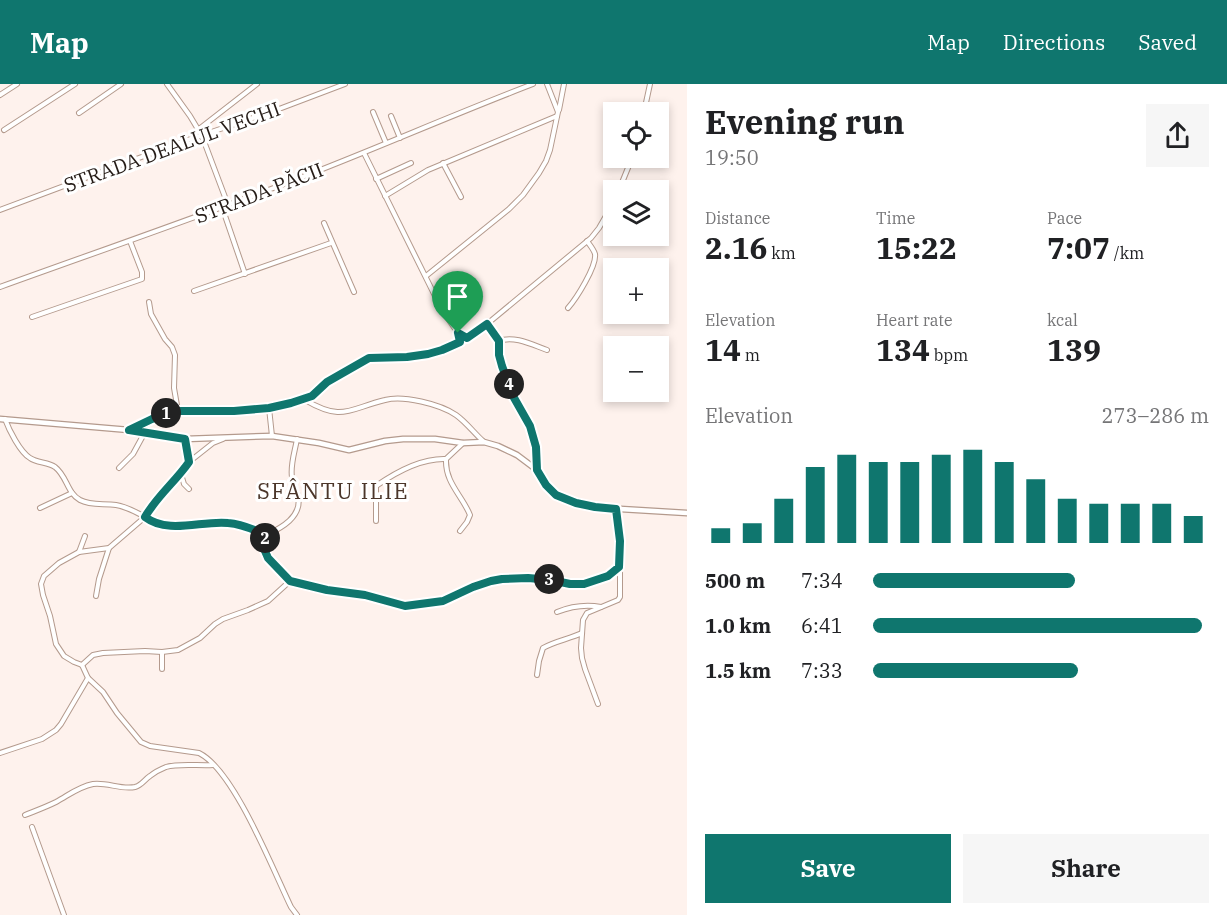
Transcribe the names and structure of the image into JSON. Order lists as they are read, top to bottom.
{
  "streets": {
    "street": ["STRADA DEALUL VECHI", "STRADA PĂCII"]
  },
  "districts": ["SFÂNTU ILIE"],
  "page": {
    "header": "Map",
    "nav": ["Map", "Directions", "Saved"],
    "heading": ["Evening run", "19:50"],
    "map_buttons": ["+", "−"],
    "stats": [
      ["Distance", "2.16 km"],
      ["Time", "15:22"],
      ["Pace", "7:07 /km"],
      ["Elevation", "14 m"],
      ["Heart rate", "134 bpm"],
      ["kcal", "139"]
    ],
    "pins": [
      "4",
      "1",
      "2",
      "3"
    ],
    "chart": ["Elevation", "273–286 m"],
    "list": [
      {
        "name": "500 m",
        "note": "7:34"
      },
      {
        "name": "1.0 km",
        "note": "6:41"
      },
      {
        "name": "1.5 km",
        "note": "7:33"
      }
    ],
    "buttons": ["Save", "Share"]
  }
}
